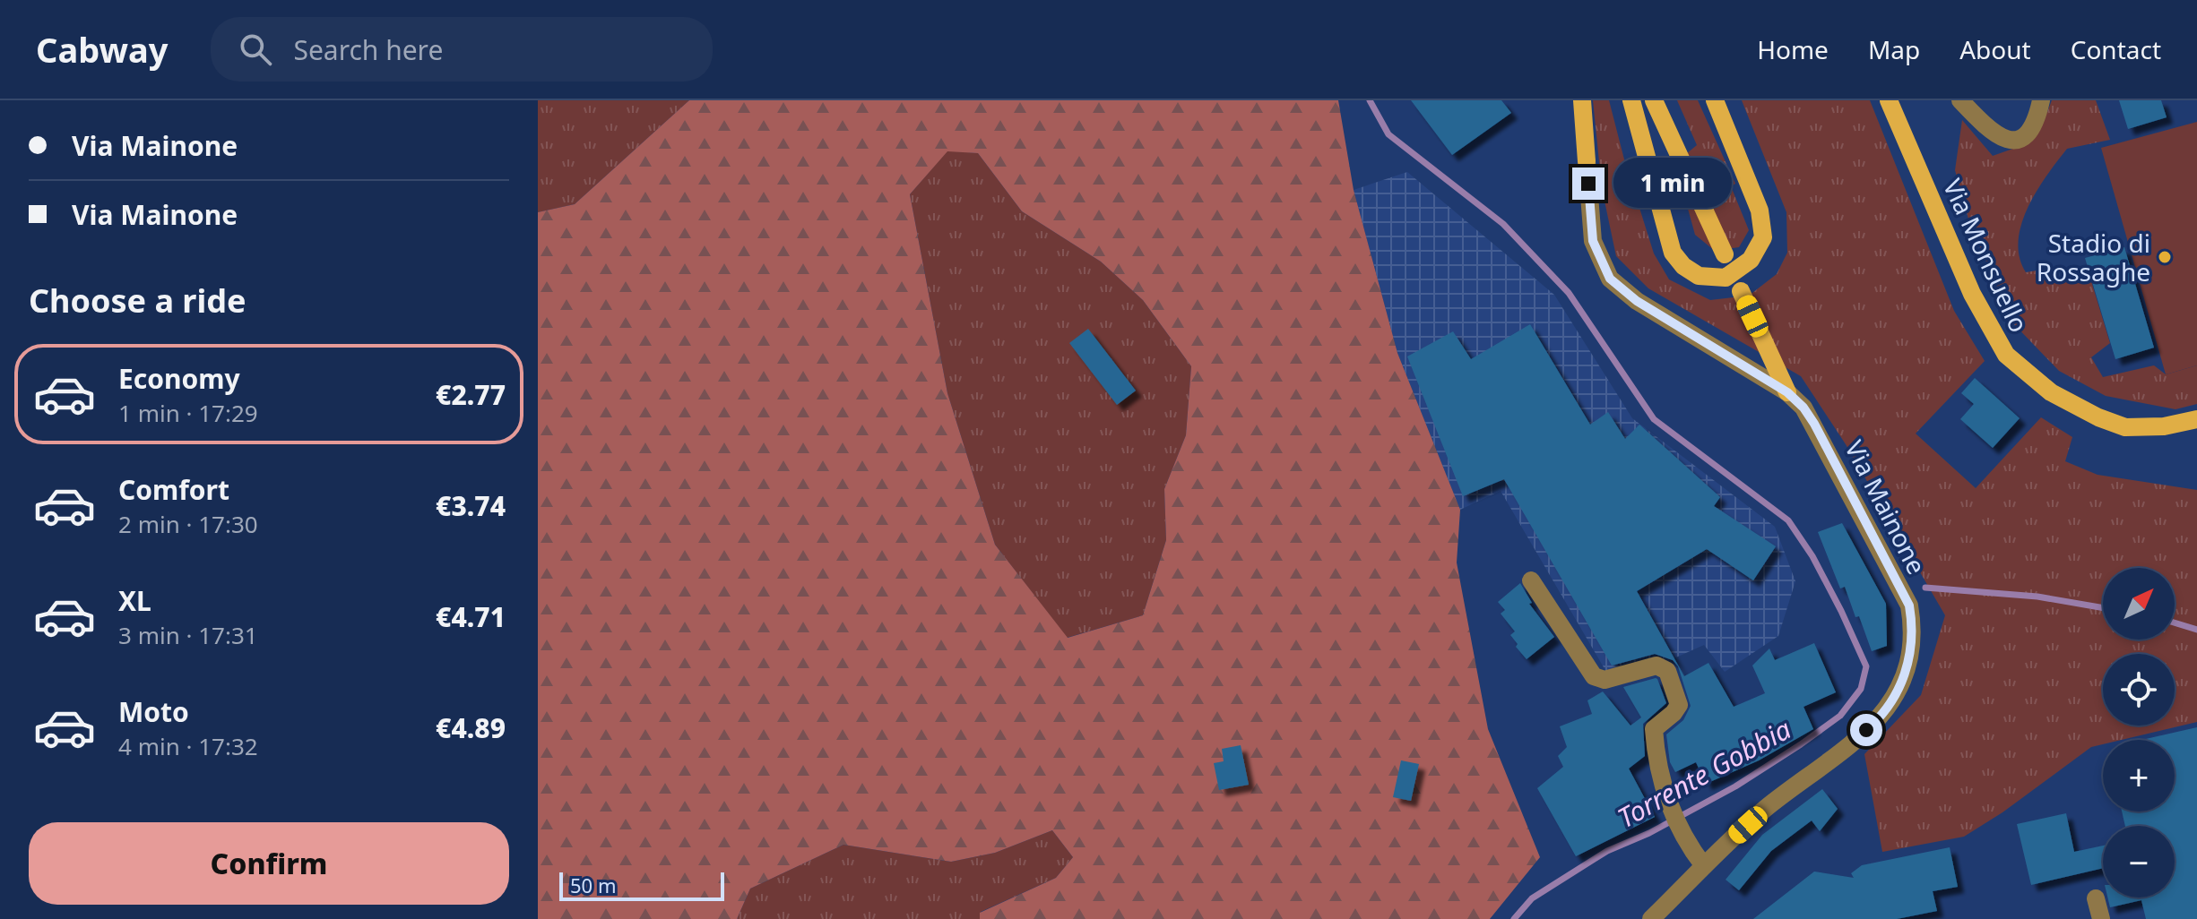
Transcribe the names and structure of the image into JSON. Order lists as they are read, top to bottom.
{
  "streets": {
    "main road": ["Via Monsuello"],
    "street": ["Via Mainone"]
  },
  "water": ["Torrente Gobbia"],
  "places": ["Stadio di Rossaghe"],
  "scale_bar": "50 m",
  "north": "top right",
  "page": {
    "header": "Cabway",
    "search": "Search here",
    "nav": [
      "Home",
      "Map",
      "About",
      "Contact"
    ],
    "banner": ["Via Mainone", "Via Mainone"],
    "bubble": "1 min",
    "heading": "Choose a ride",
    "list": [
      {
        "name": "Economy",
        "note": "1 min · 17:29",
        "value": "€2.77"
      },
      {
        "name": "Comfort",
        "note": "2 min · 17:30",
        "value": "€3.74"
      },
      {
        "name": "XL",
        "note": "3 min · 17:31",
        "value": "€4.71"
      },
      {
        "name": "Moto",
        "note": "4 min · 17:32",
        "value": "€4.89"
      }
    ],
    "map_buttons": ["+", "−"],
    "buttons": "Confirm",
    "scale": "50 m"
  }
}
